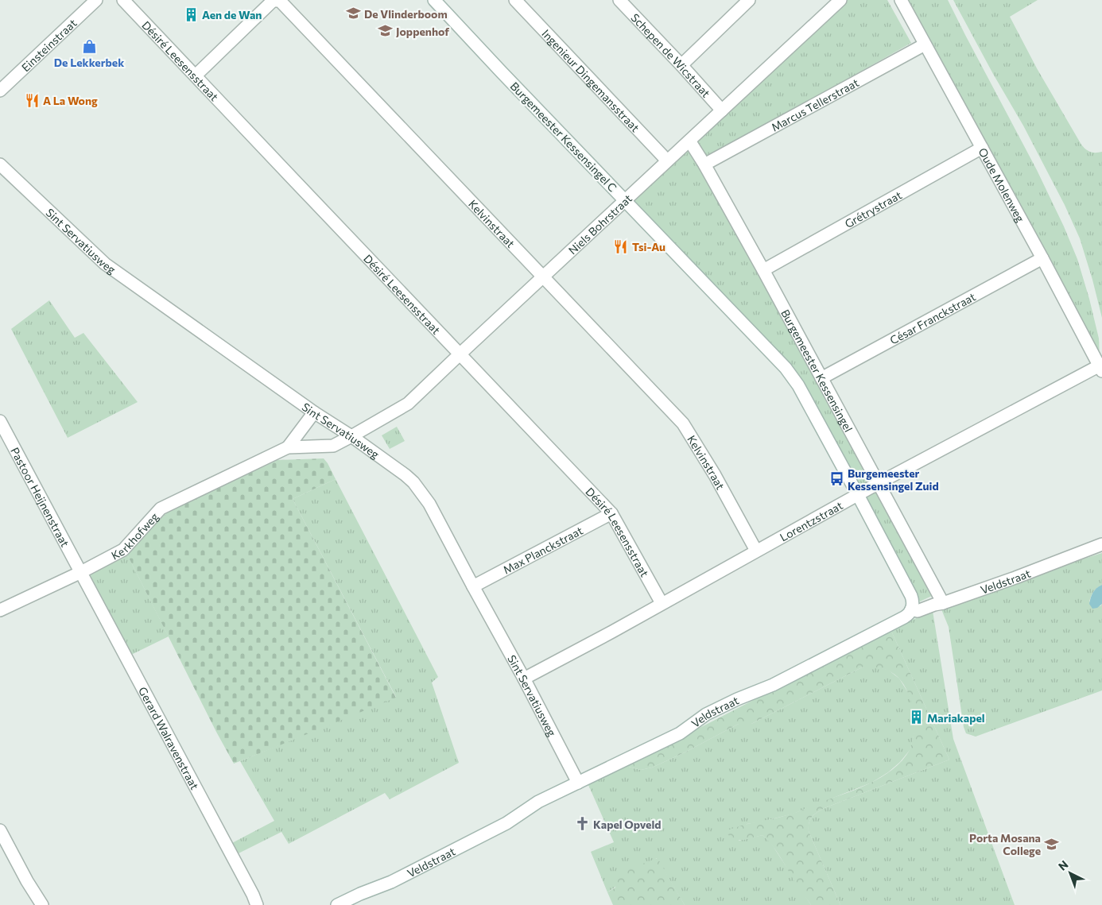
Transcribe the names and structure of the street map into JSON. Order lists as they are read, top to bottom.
{
  "streets": {
    "street": [
      "Einsteinstraat",
      "Schepen de Wicstraat",
      "Désiré Leesensstraat",
      "Ingenieur Dingemansstraat",
      "Marcus Tellerstraat",
      "Burgemeester Kessensingel C",
      "Oude Molenweg",
      "Grétrystraat",
      "Niels Bohrstraat",
      "Kelvinstraat",
      "Sint Servatiusweg",
      "César Franckstraat",
      "Burgemeester Kessensingel",
      "Pastoor Heijnenstraat",
      "Lorentzstraat",
      "Kerkhofweg",
      "Max Planckstraat",
      "Veldstraat",
      "Gerard Walravenstraat"
    ]
  },
  "crossings": [
    ["Schepen de Wicstraat", "Niels Bohrstraat"],
    ["Désiré Leesensstraat", "Niels Bohrstraat"],
    ["Désiré Leesensstraat", "Kelvinstraat"],
    ["Désiré Leesensstraat", "Lorentzstraat"],
    ["Désiré Leesensstraat", "Max Planckstraat"],
    ["Ingenieur Dingemansstraat", "Niels Bohrstraat"],
    ["Marcus Tellerstraat", "Oude Molenweg"],
    ["Marcus Tellerstraat", "Burgemeester Kessensingel"],
    ["Burgemeester Kessensingel C", "Niels Bohrstraat"],
    ["Oude Molenweg", "Grétrystraat"],
    ["Oude Molenweg", "César Franckstraat"],
    ["Oude Molenweg", "Lorentzstraat"],
    ["Grétrystraat", "Burgemeester Kessensingel"],
    ["Niels Bohrstraat", "Kelvinstraat"],
    ["Niels Bohrstraat", "Sint Servatiusweg"],
    ["Niels Bohrstraat", "Burgemeester Kessensingel"],
    ["Niels Bohrstraat", "Kerkhofweg"],
    ["Kelvinstraat", "Lorentzstraat"],
    ["Sint Servatiusweg", "Lorentzstraat"],
    ["Sint Servatiusweg", "Kerkhofweg"],
    ["Sint Servatiusweg", "Max Planckstraat"],
    ["Sint Servatiusweg", "Veldstraat"],
    ["César Franckstraat", "Burgemeester Kessensingel"],
    ["Burgemeester Kessensingel", "Lorentzstraat"],
    ["Burgemeester Kessensingel", "Veldstraat"],
    ["Pastoor Heijnenstraat", "Kerkhofweg"],
    ["Pastoor Heijnenstraat", "Gerard Walravenstraat"],
    ["Kerkhofweg", "Gerard Walravenstraat"]
  ],
  "places": {
    "school or university": ["De Vlinderboom", "Joppenhof", "Porta Mosana College"],
    "building": ["Aen de Wan", "Mariakapel"],
    "shop": ["De Lekkerbek"],
    "restaurant": ["A La Wong", "Tsi-Au"],
    "bus stop": ["Burgemeester Kessensingel Zuid"],
    "church": ["Kapel Opveld"]
  },
  "north": "top left"
}
